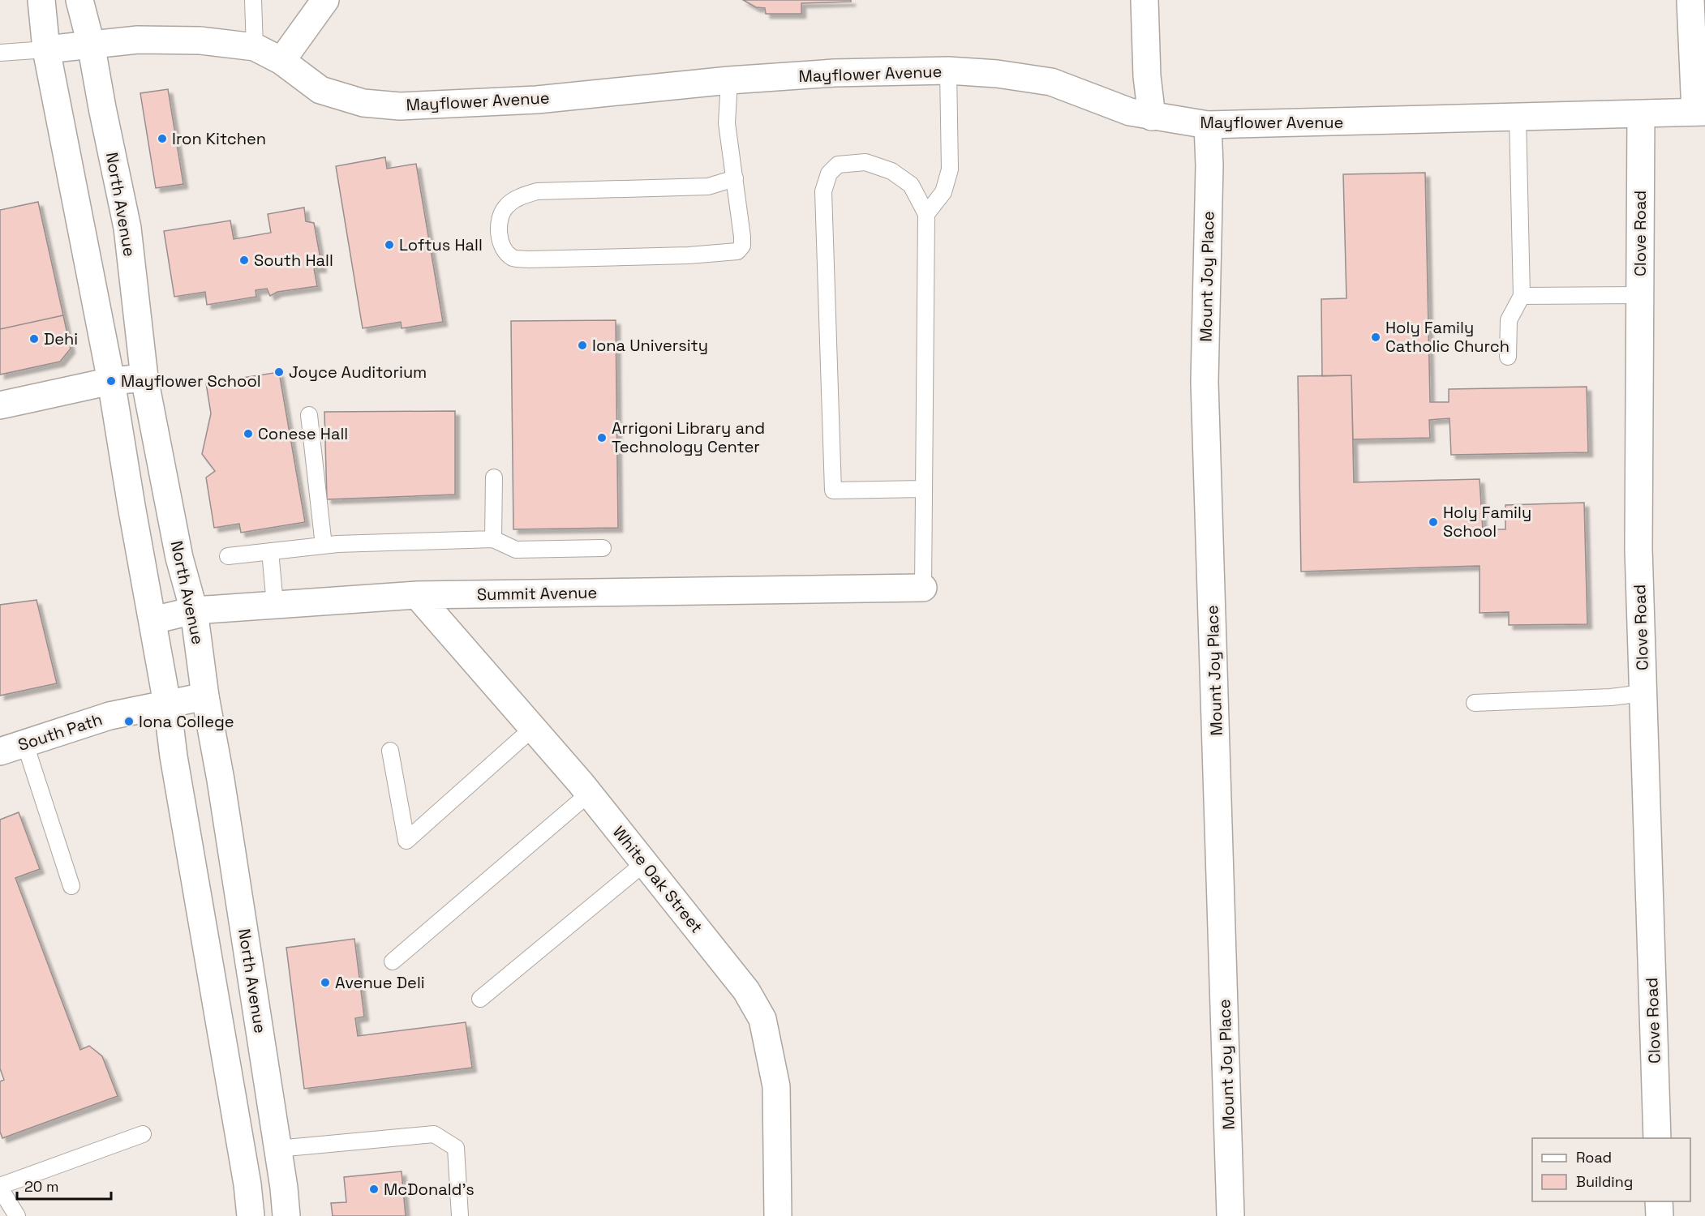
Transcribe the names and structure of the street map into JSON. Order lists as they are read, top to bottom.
{
  "streets": {
    "street": [
      "Mayflower Avenue",
      "North Avenue",
      "Clove Road",
      "Mount Joy Place",
      "Summit Avenue",
      "South Path",
      "White Oak Street"
    ]
  },
  "crossings": [
    ["Mayflower Avenue", "North Avenue"],
    ["Mayflower Avenue", "Clove Road"],
    ["Mayflower Avenue", "Mount Joy Place"],
    ["North Avenue", "Summit Avenue"],
    ["North Avenue", "South Path"],
    ["Summit Avenue", "White Oak Street"]
  ],
  "places": [
    "Iron Kitchen",
    "Loftus Hall",
    "South Hall",
    "Holy Family Catholic Church",
    "Dehi",
    "Iona University",
    "Joyce Auditorium",
    "Mayflower School",
    "Conese Hall",
    "Arrigoni Library and Technology Center",
    "Holy Family School",
    "Iona College",
    "Avenue Deli",
    "McDonald's"
  ],
  "legend": ["Road", "Building"],
  "scale_bar": "20 m"
}
